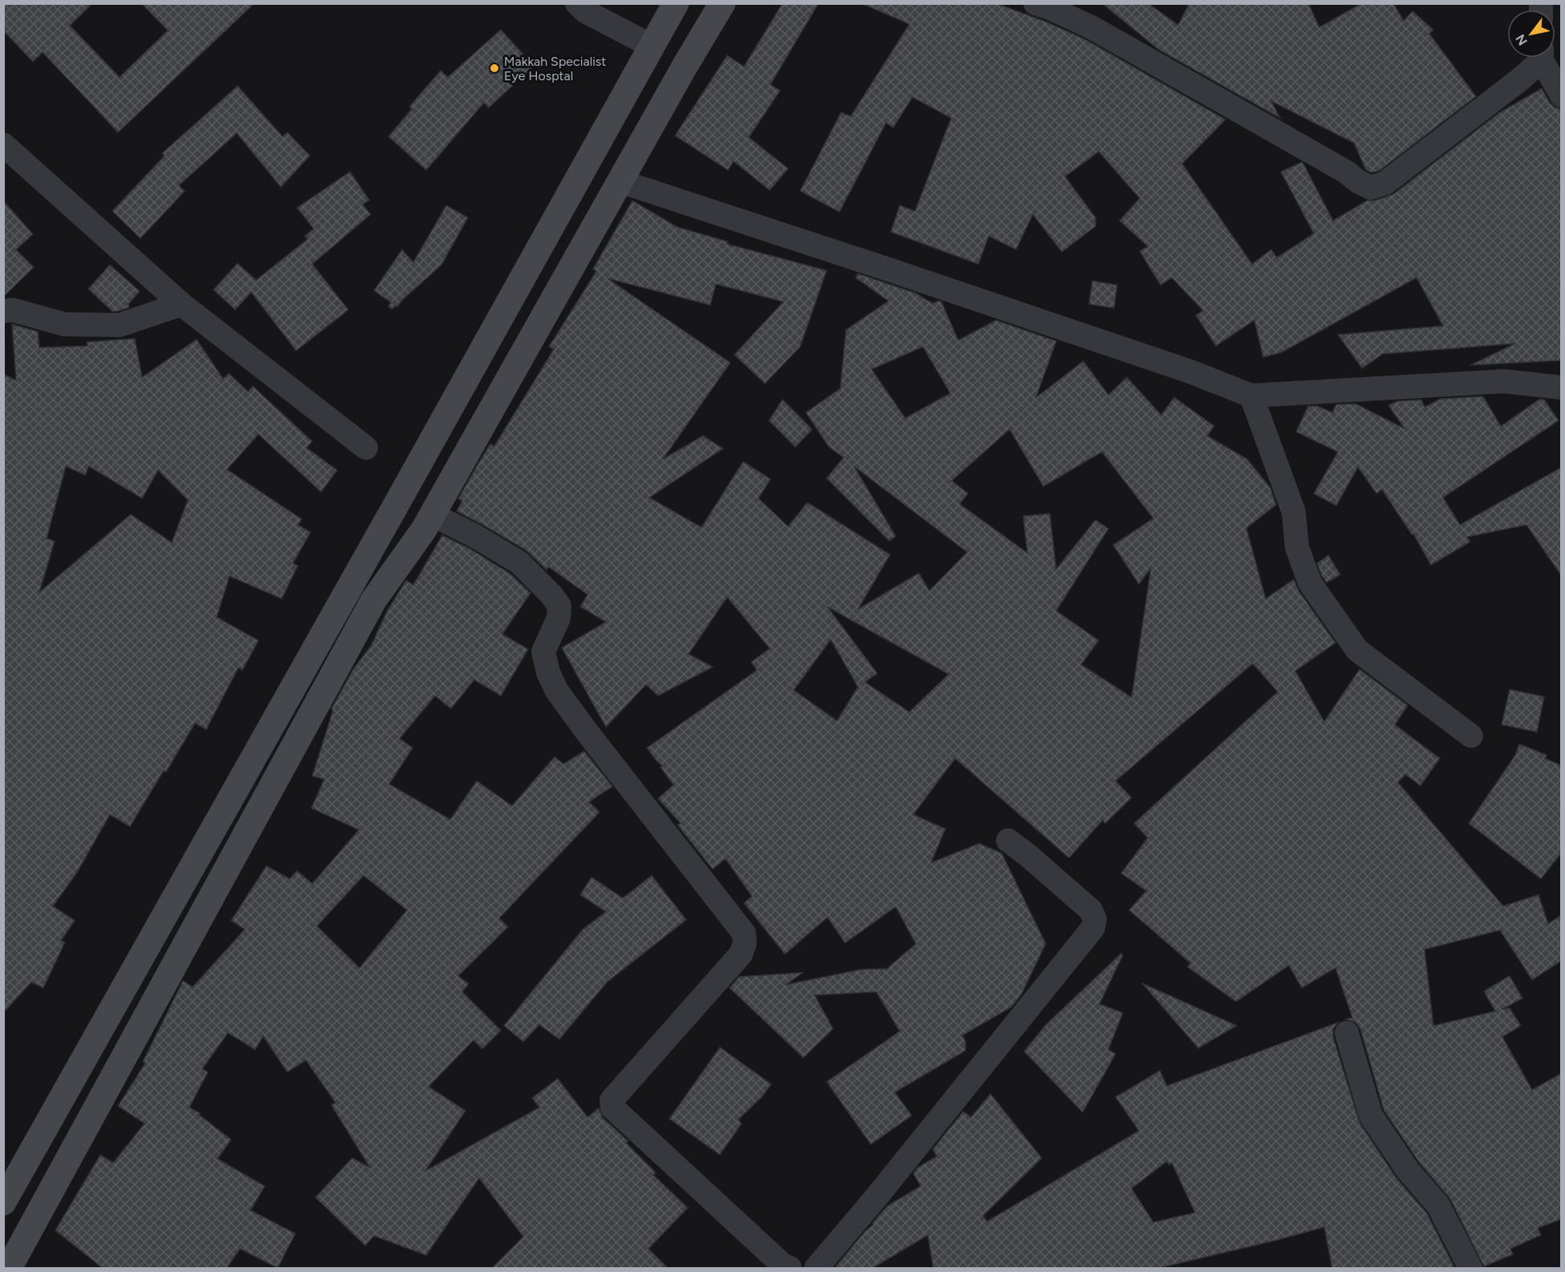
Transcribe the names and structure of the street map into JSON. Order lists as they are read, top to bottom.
{
  "places": ["Makkah Specialist Eye Hosptal"],
  "north": "bottom left"
}
